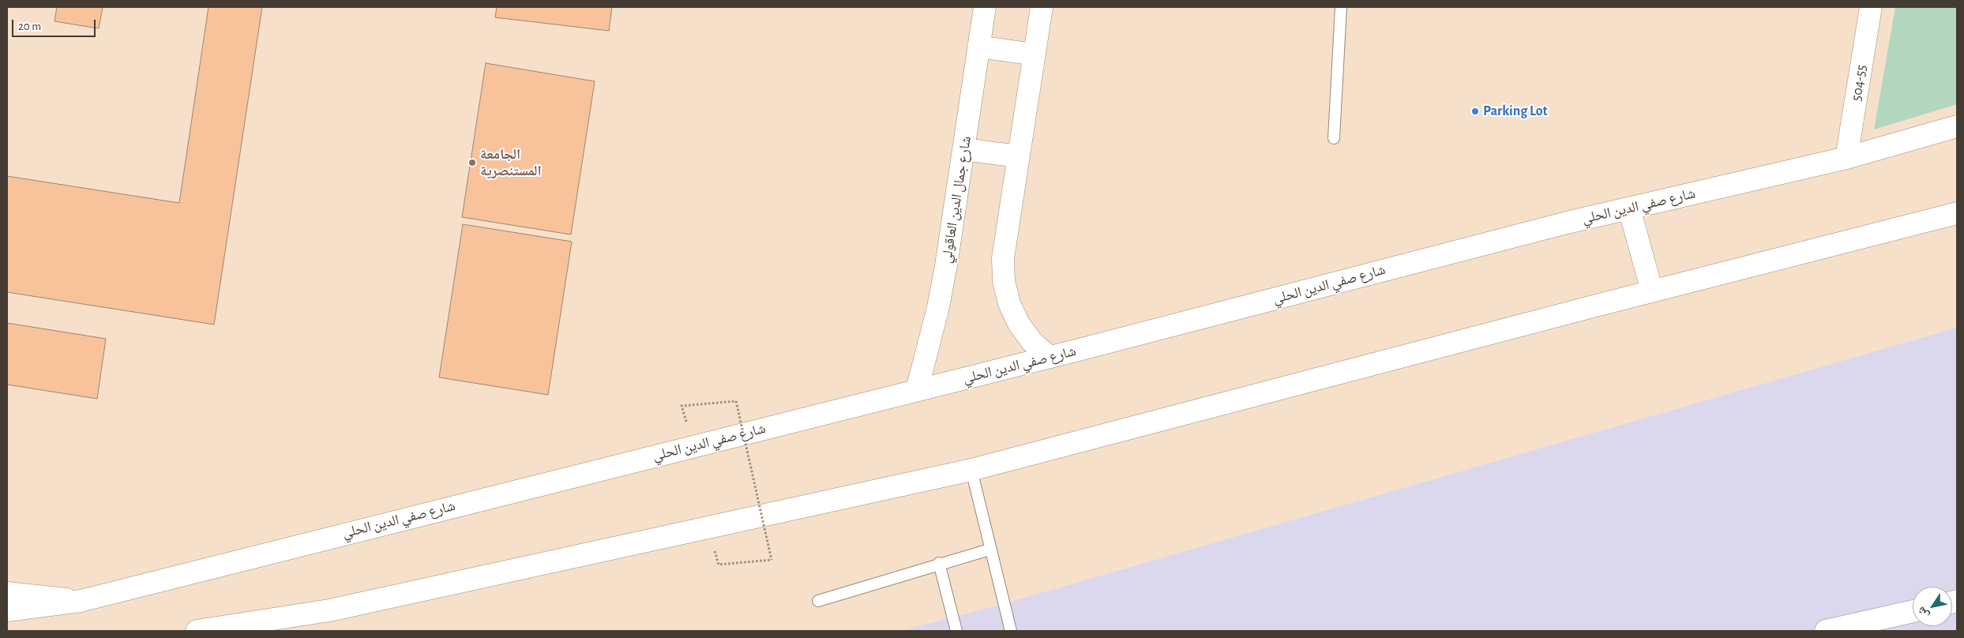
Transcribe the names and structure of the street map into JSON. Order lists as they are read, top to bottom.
{
  "streets": {
    "main road": ["504-55", "شارع جمال الدين العاقولي", "شارع صفي الدين الحلي"]
  },
  "crossings": [
    ["504-55", "شارع صفي الدين الحلي"],
    ["شارع جمال الدين العاقولي", "شارع صفي الدين الحلي"]
  ],
  "places": ["Parking Lot", "الجامعة المستنصرية"],
  "scale_bar": "20 m",
  "north": "bottom left"
}
